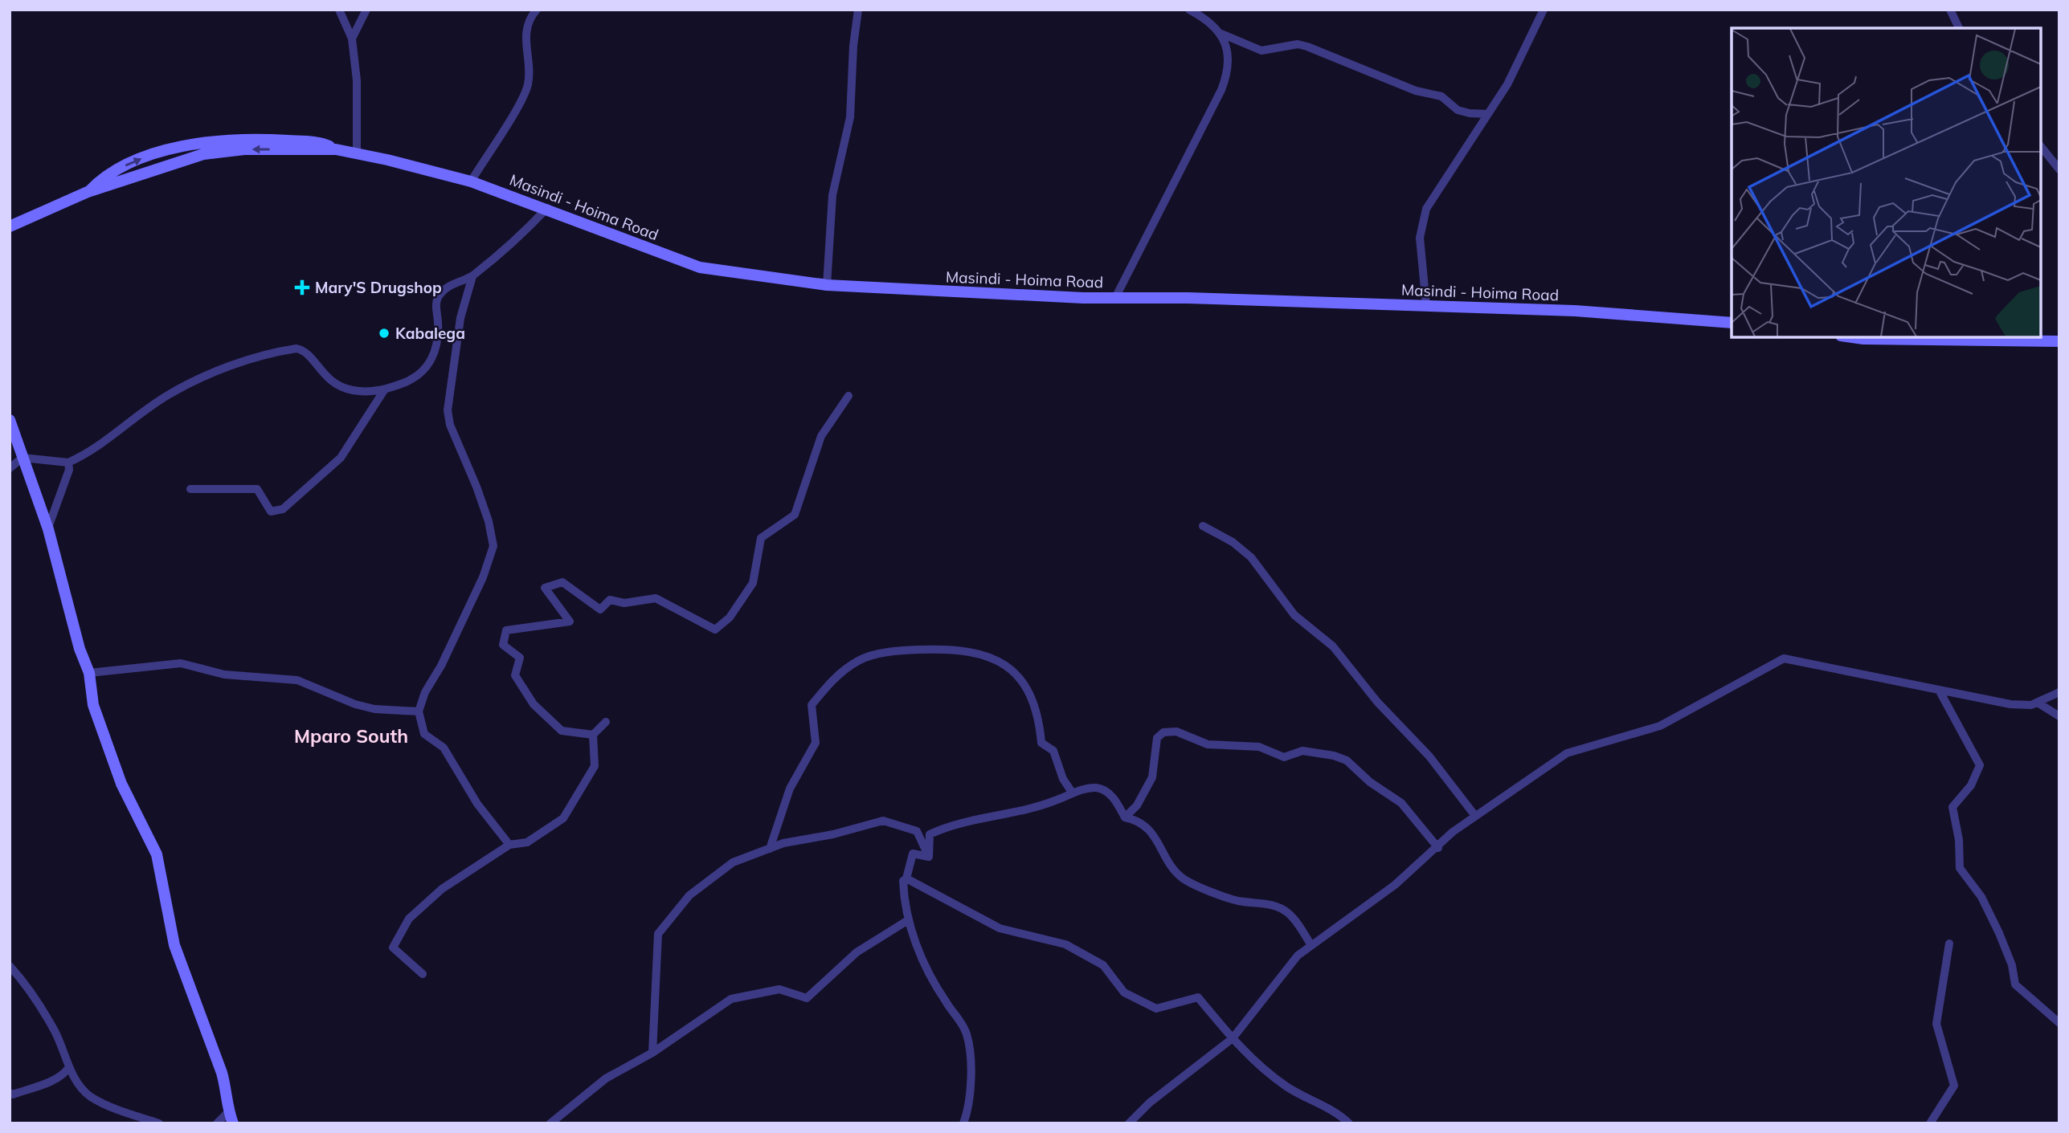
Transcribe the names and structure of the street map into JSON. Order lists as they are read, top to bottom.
{
  "streets": {
    "main road": ["Masindi - Hoima Road"]
  },
  "districts": ["Mparo South"],
  "places": {
    "health": ["Mary'S Drugshop"],
    "other": ["Kabalega"]
  }
}
